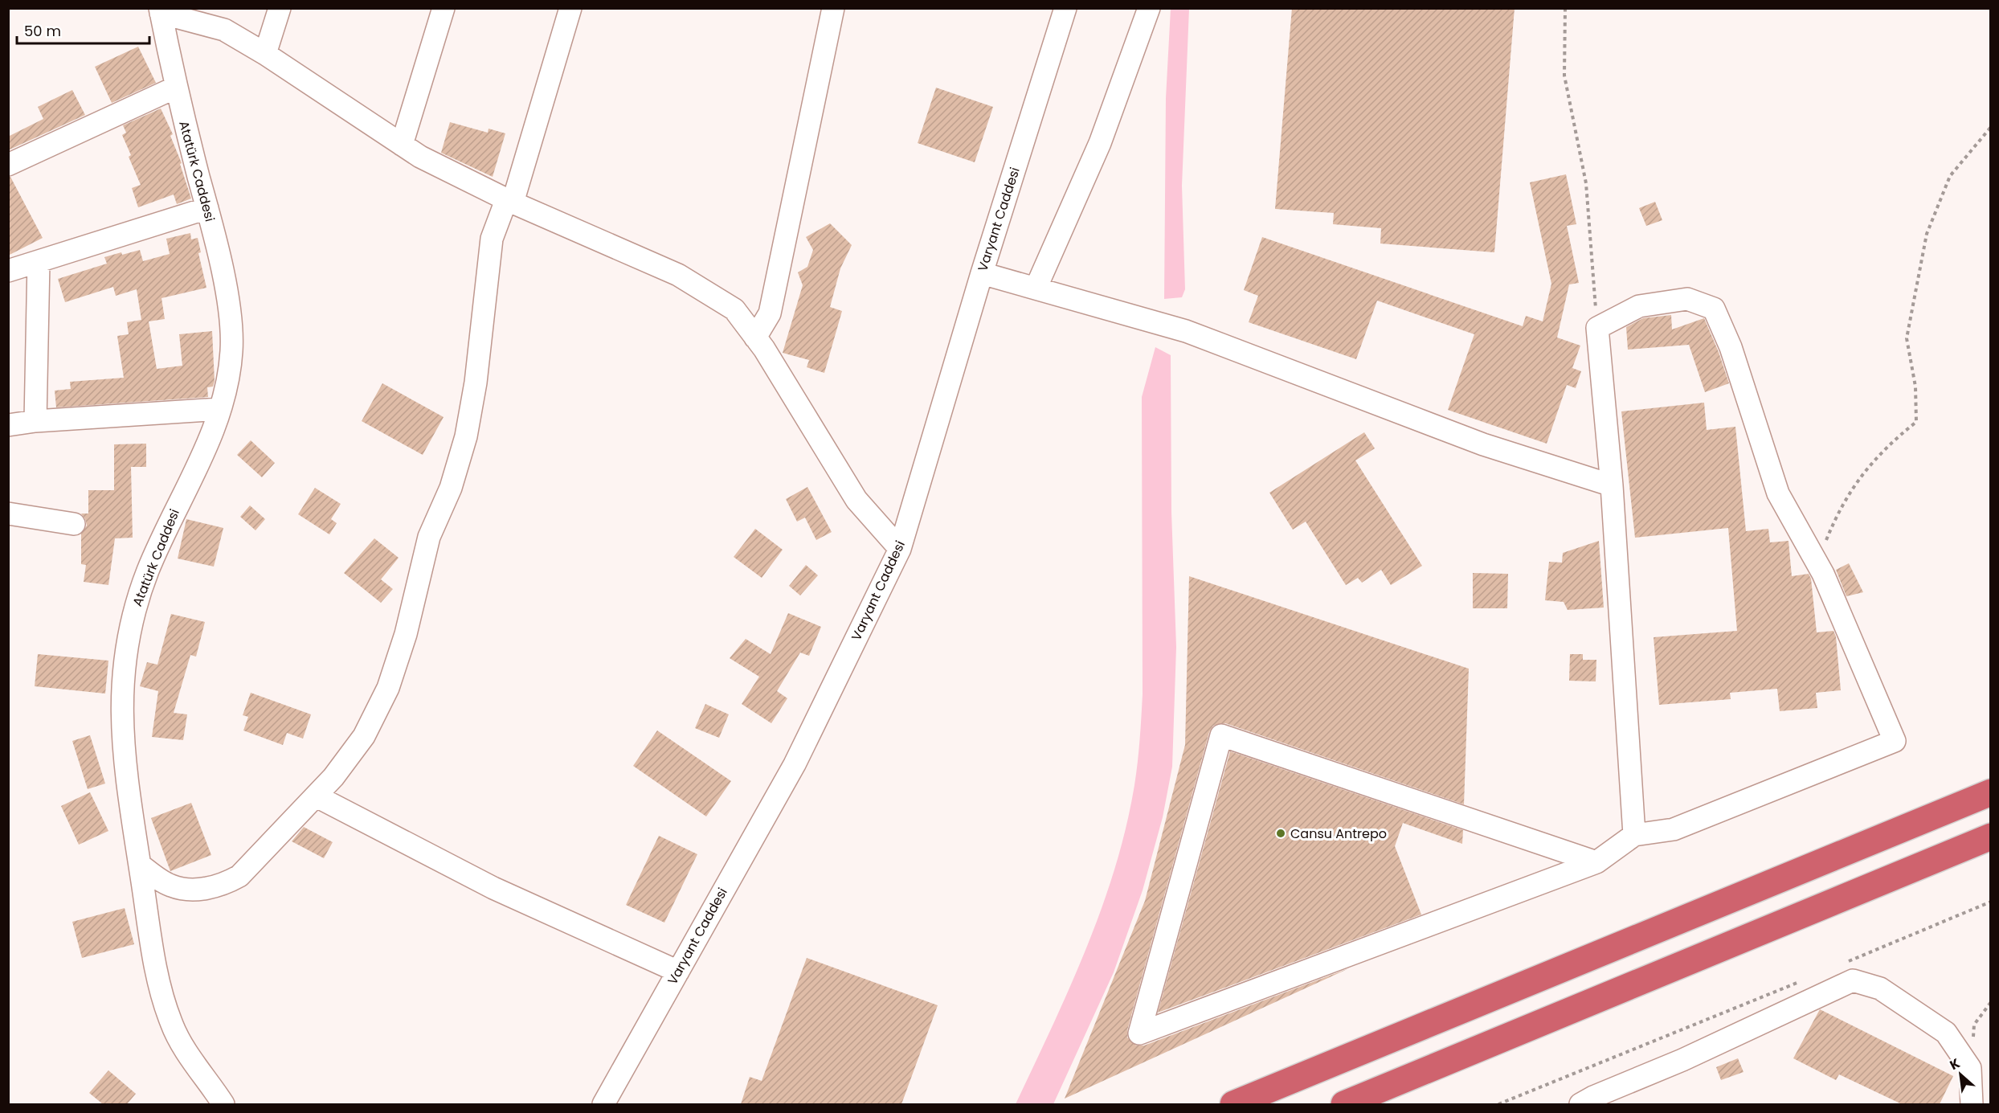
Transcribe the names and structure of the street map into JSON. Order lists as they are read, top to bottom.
{
  "streets": {
    "street": ["Atatürk Caddesi", "Varyant Caddesi"]
  },
  "places": ["Cansu Antrepo"],
  "scale_bar": "50 m",
  "north": "top left"
}
